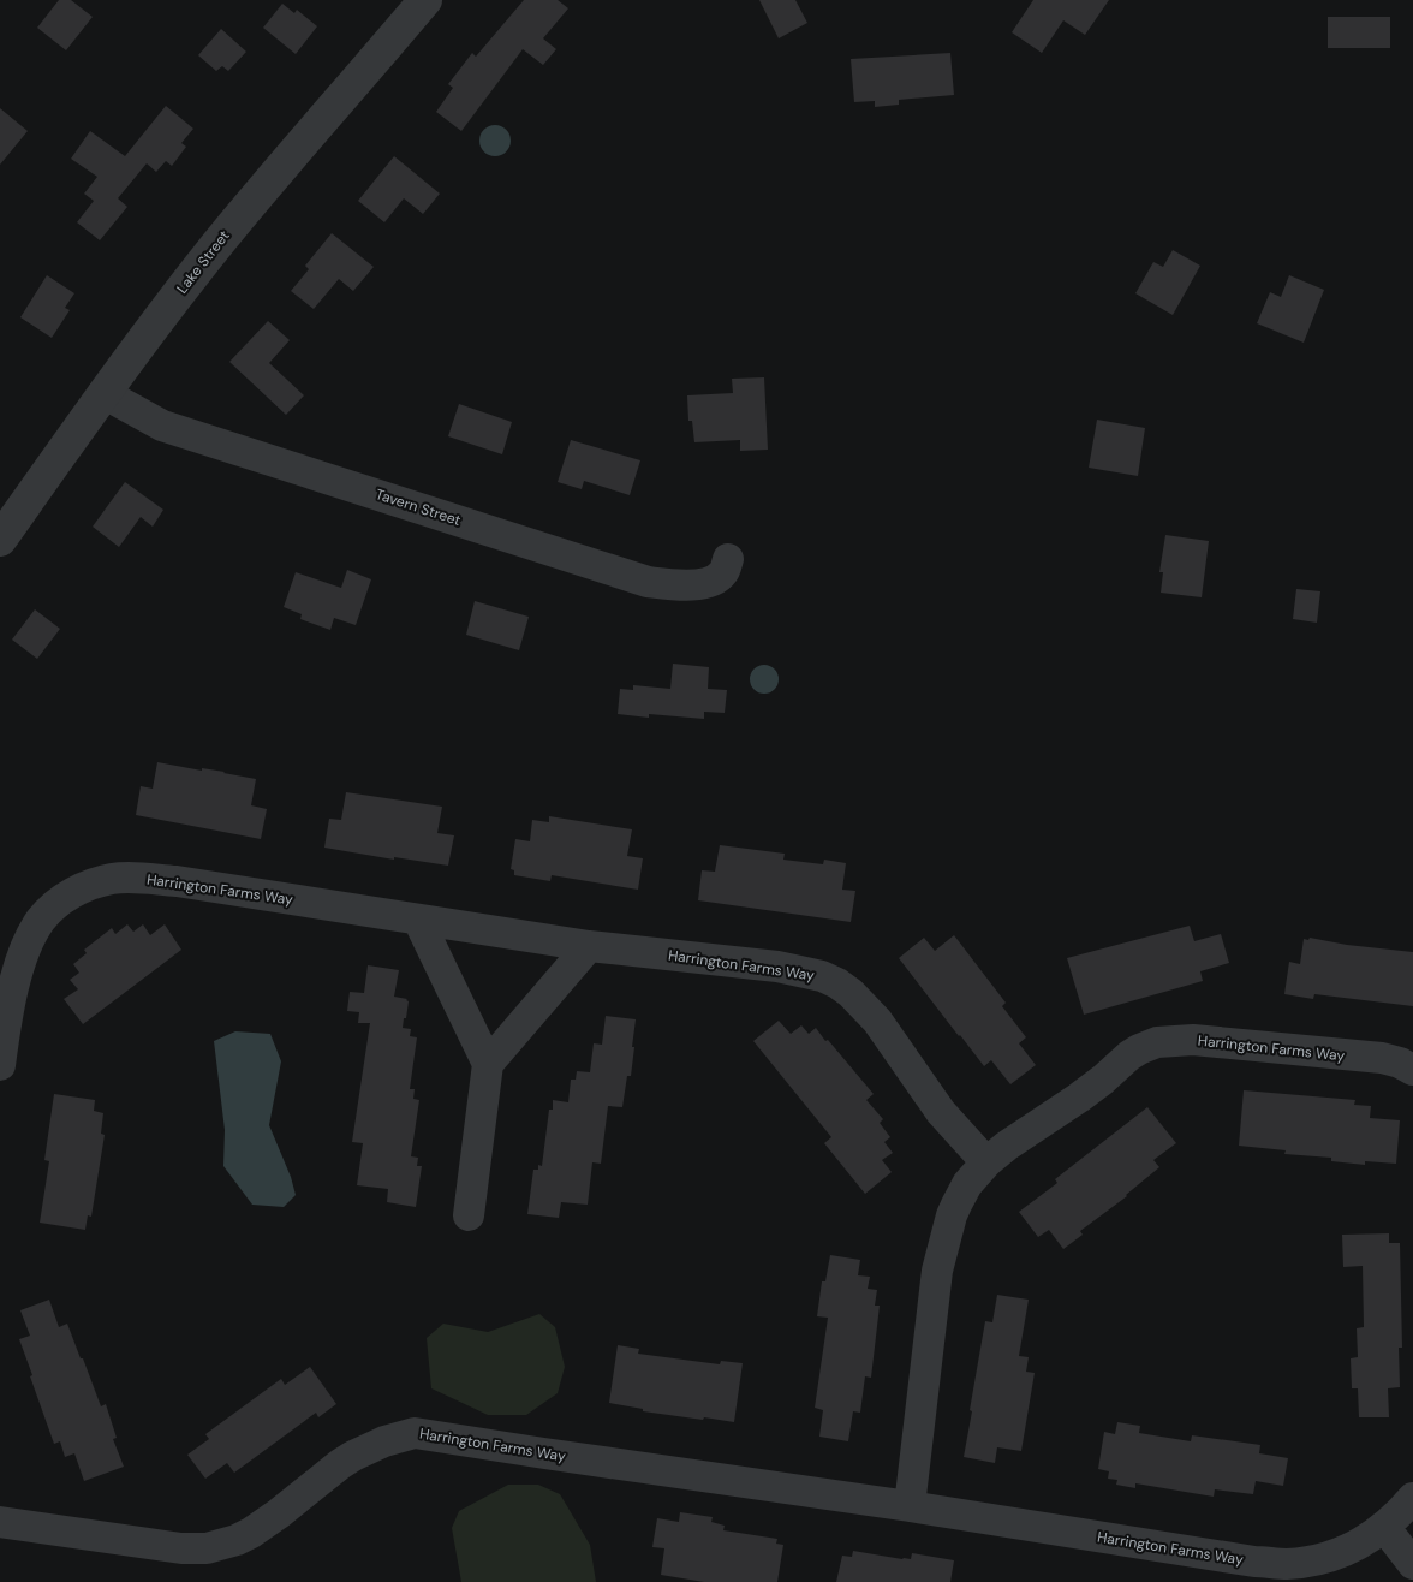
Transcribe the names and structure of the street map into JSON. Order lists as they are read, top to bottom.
{
  "streets": {
    "street": ["Lake Street", "Tavern Street", "Harrington Farms Way"]
  },
  "crossings": [
    ["Lake Street", "Tavern Street"]
  ]
}
